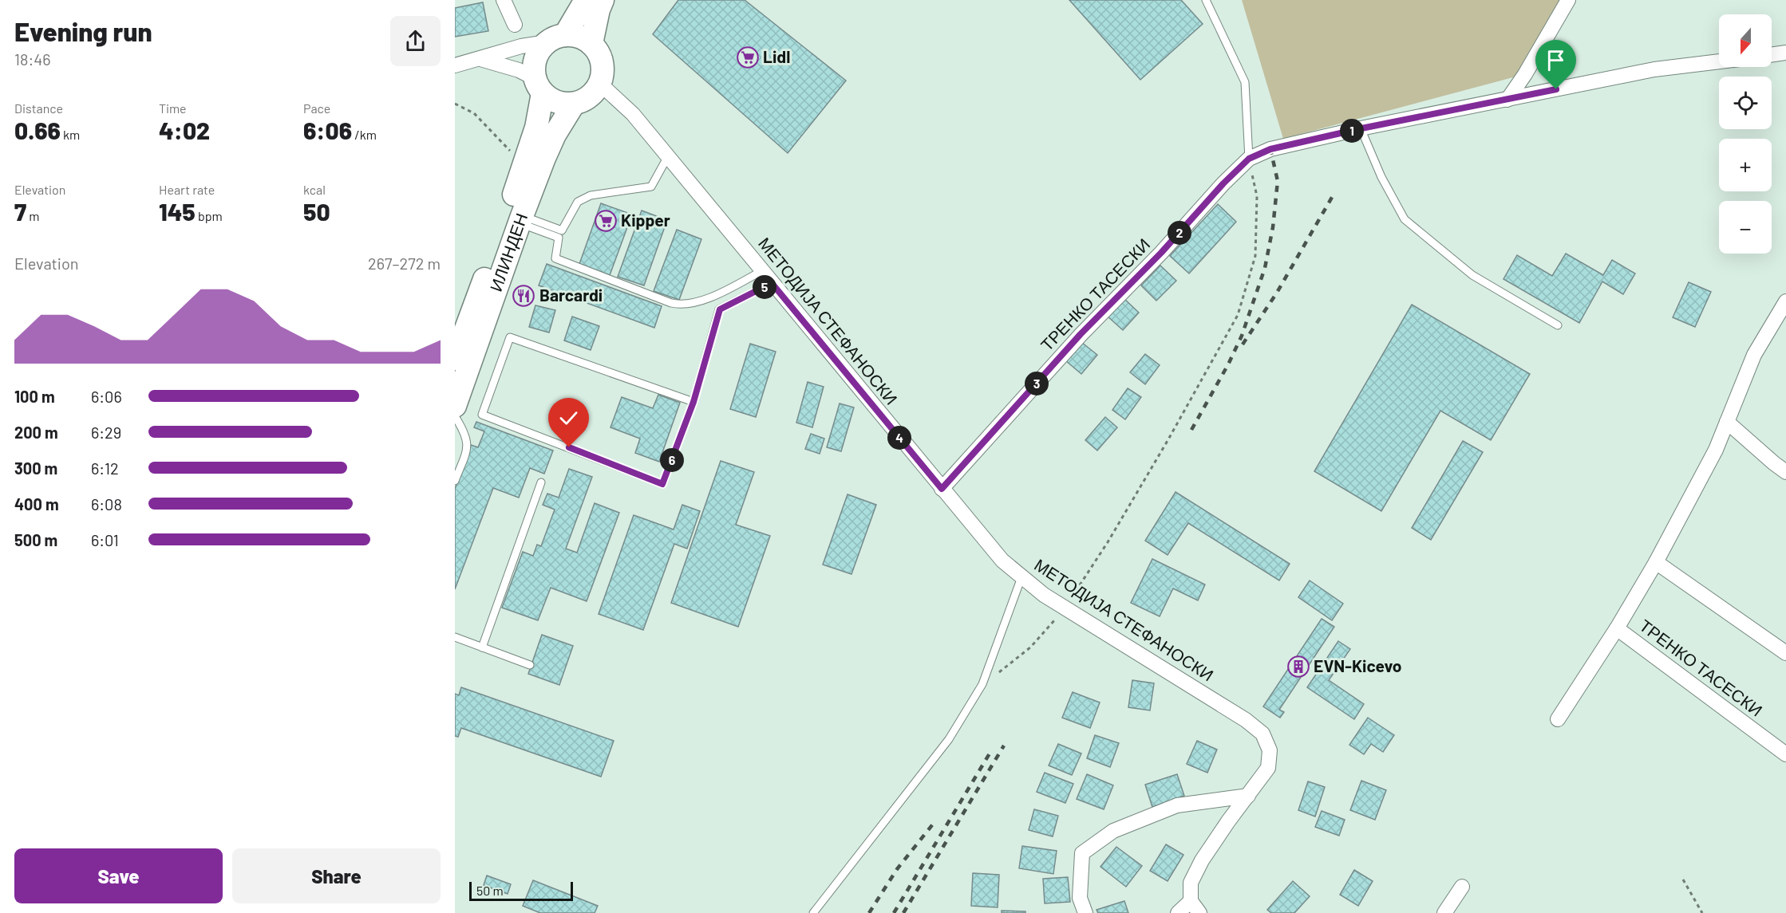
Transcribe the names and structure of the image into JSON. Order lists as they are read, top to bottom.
{
  "streets": {
    "main road": ["ИЛИНДЕН"],
    "street": ["ТРЕНКО ТАСЕСКИ", "МЕТОДИЈА СТЕФАНОСКИ"]
  },
  "crossings": [
    ["ИЛИНДЕН", "МЕТОДИЈА СТЕФАНОСКИ"],
    ["ТРЕНКО ТАСЕСКИ", "МЕТОДИЈА СТЕФАНОСКИ"]
  ],
  "places": {
    "supermarket": ["Lidl", "Kipper"],
    "restaurant": ["Barcardi"],
    "building": ["EVN-Kicevo"]
  },
  "scale_bar": "50 m",
  "north": "bottom",
  "page": {
    "heading": ["Evening run", "18:46"],
    "map_buttons": ["+", "−"],
    "stats": [
      ["Distance", "0.66 km"],
      ["Time", "4:02"],
      ["Pace", "6:06 /km"],
      ["Elevation", "7 m"],
      ["Heart rate", "145 bpm"],
      ["kcal", "50"]
    ],
    "pins": [
      "1",
      "2",
      "5",
      "3",
      "4",
      "6"
    ],
    "chart": ["Elevation", "267–272 m"],
    "list": [
      {
        "name": "100 m",
        "note": "6:06"
      },
      {
        "name": "200 m",
        "note": "6:29"
      },
      {
        "name": "300 m",
        "note": "6:12"
      },
      {
        "name": "400 m",
        "note": "6:08"
      },
      {
        "name": "500 m",
        "note": "6:01"
      }
    ],
    "buttons": ["Save", "Share"],
    "scale": "50 m"
  }
}
